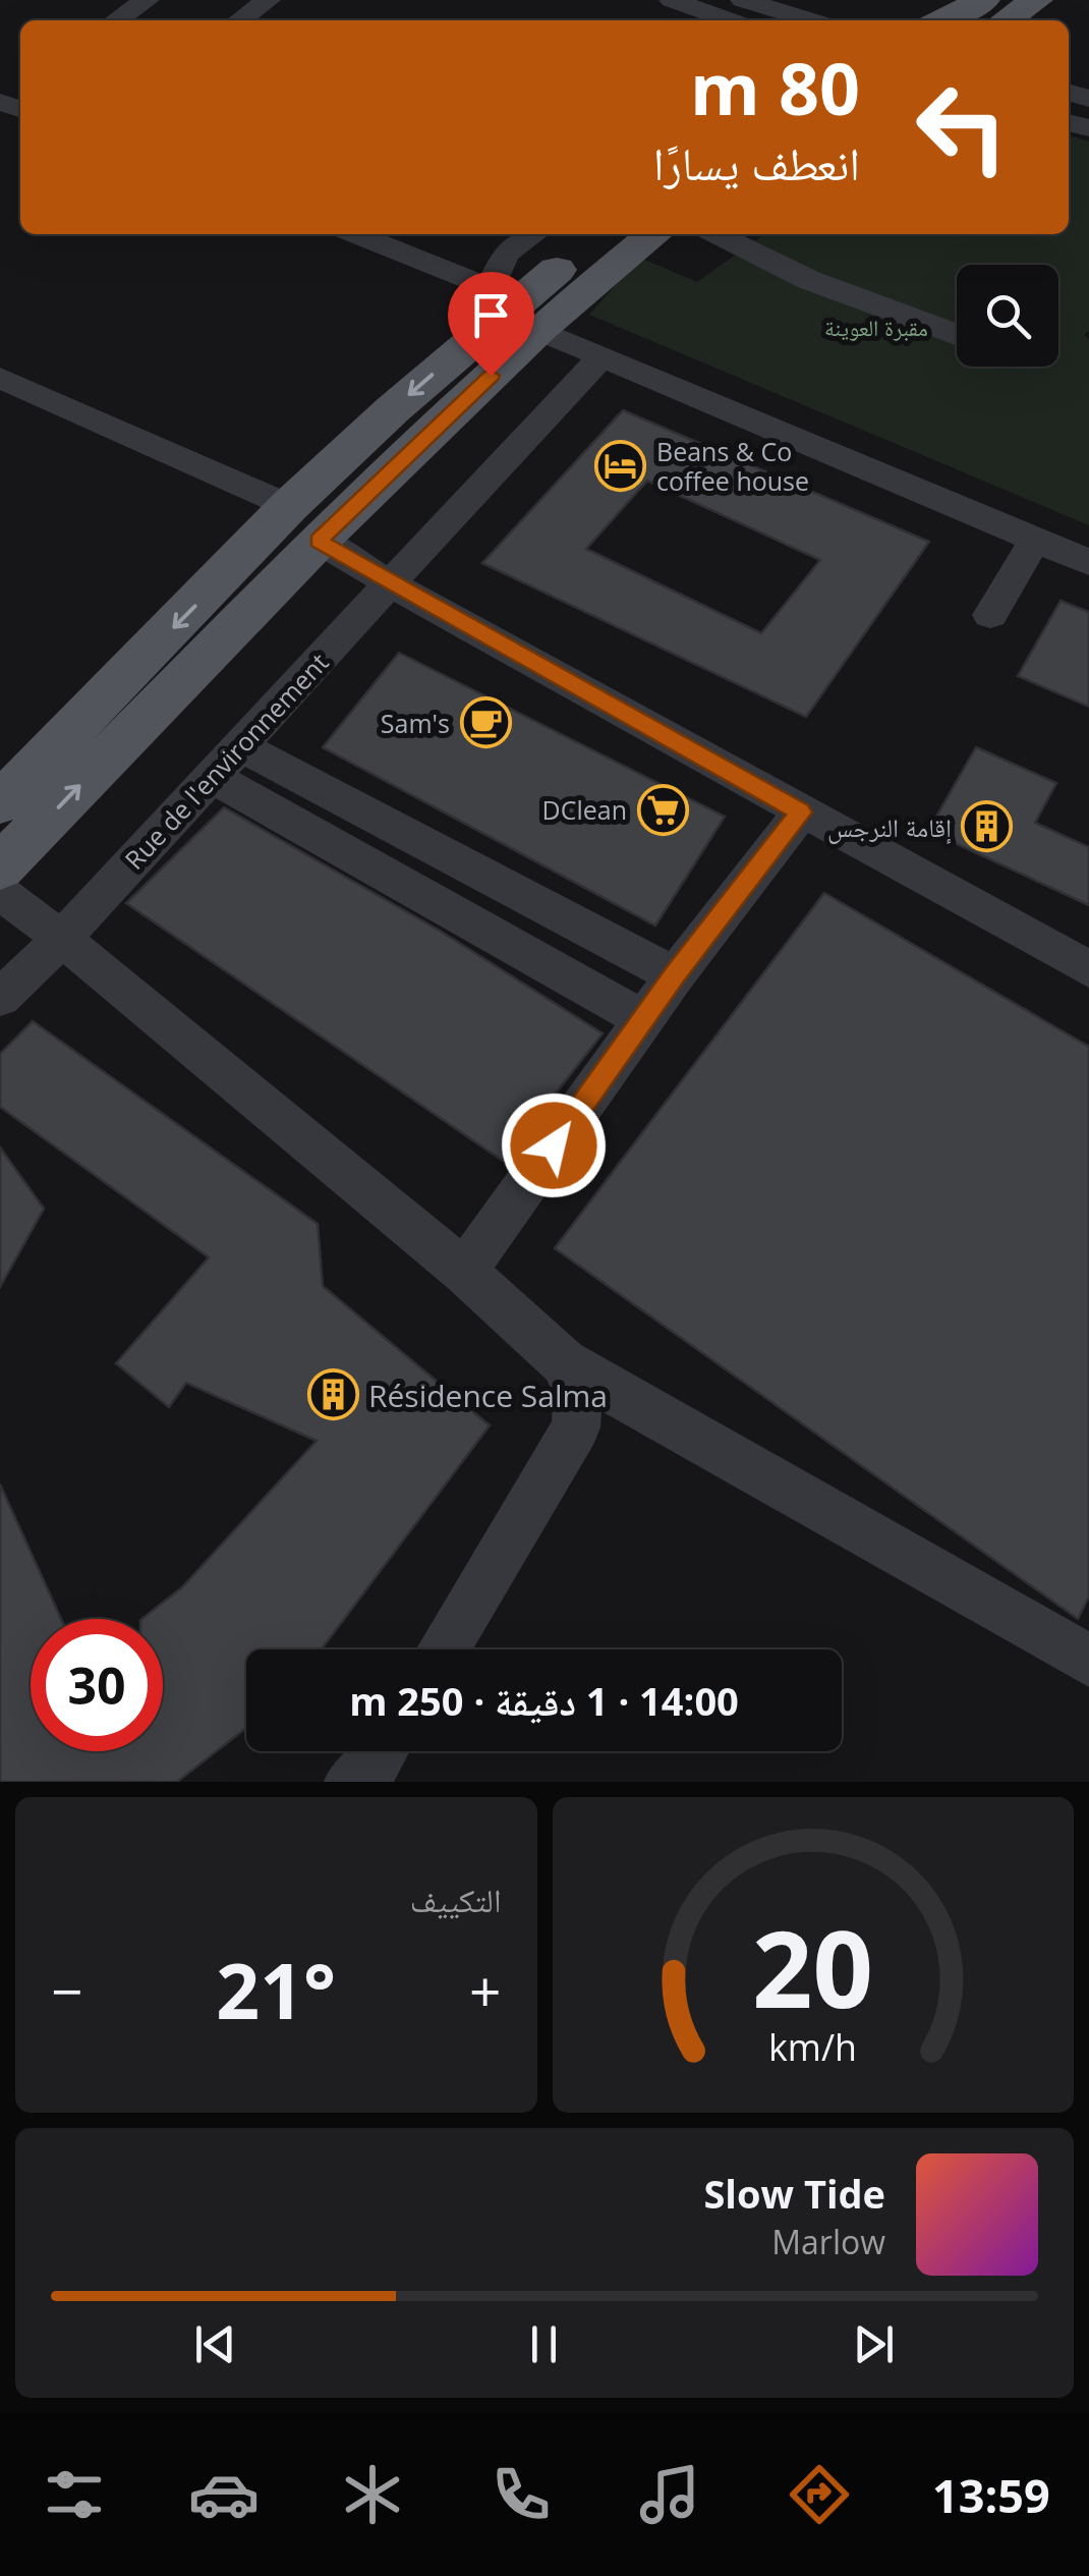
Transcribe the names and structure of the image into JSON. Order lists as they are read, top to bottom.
{
  "streets": {
    "street": ["Rue de l'environnement"]
  },
  "parks": ["مقبرة العوينة"],
  "places": {
    "hotel": ["Beans & Co coffee house"],
    "cafe": ["Sam's"],
    "supermarket": ["DClean"],
    "building": ["إقامة النرجس", "Résidence Salma"]
  },
  "page": {
    "turn": ["80 m", "انعطف يسارًا"],
    "limit": "30",
    "trip": "14:00 · 1 دقيقة · 250 m",
    "tile": "التكييف",
    "heat": ["−", "21°", "+"],
    "song": ["Slow Tide", "Marlow"],
    "tabs": "13:59",
    "gauge": ["20", "km/h"]
  }
}
